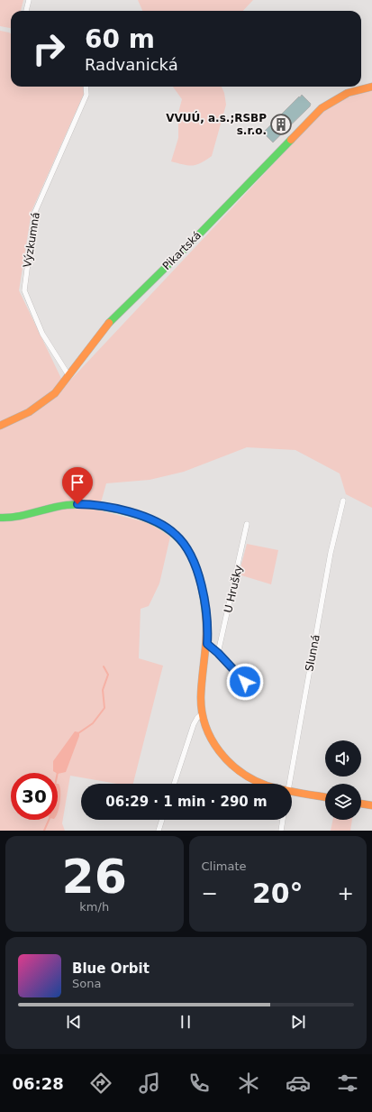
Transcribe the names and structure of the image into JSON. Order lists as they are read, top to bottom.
{
  "streets": {
    "street": [
      "Výzkumná",
      "Pikartská",
      "U Hrušky",
      "Slunná"
    ]
  },
  "crossings": [
    ["Výzkumná", "Pikartská"]
  ],
  "places": {
    "building": ["VVUÚ, a.s.;RSBP s.r.o."]
  },
  "page": {
    "turn": ["60 m", "Radvanická"],
    "limit": "30",
    "trip": "06:29 · 1 min · 290 m",
    "tile": [
      ["26", "km/h"],
      "Climate"
    ],
    "heat": ["−", "20°", "+"],
    "song": ["Blue Orbit", "Sona"],
    "tabs": "06:28"
  }
}
